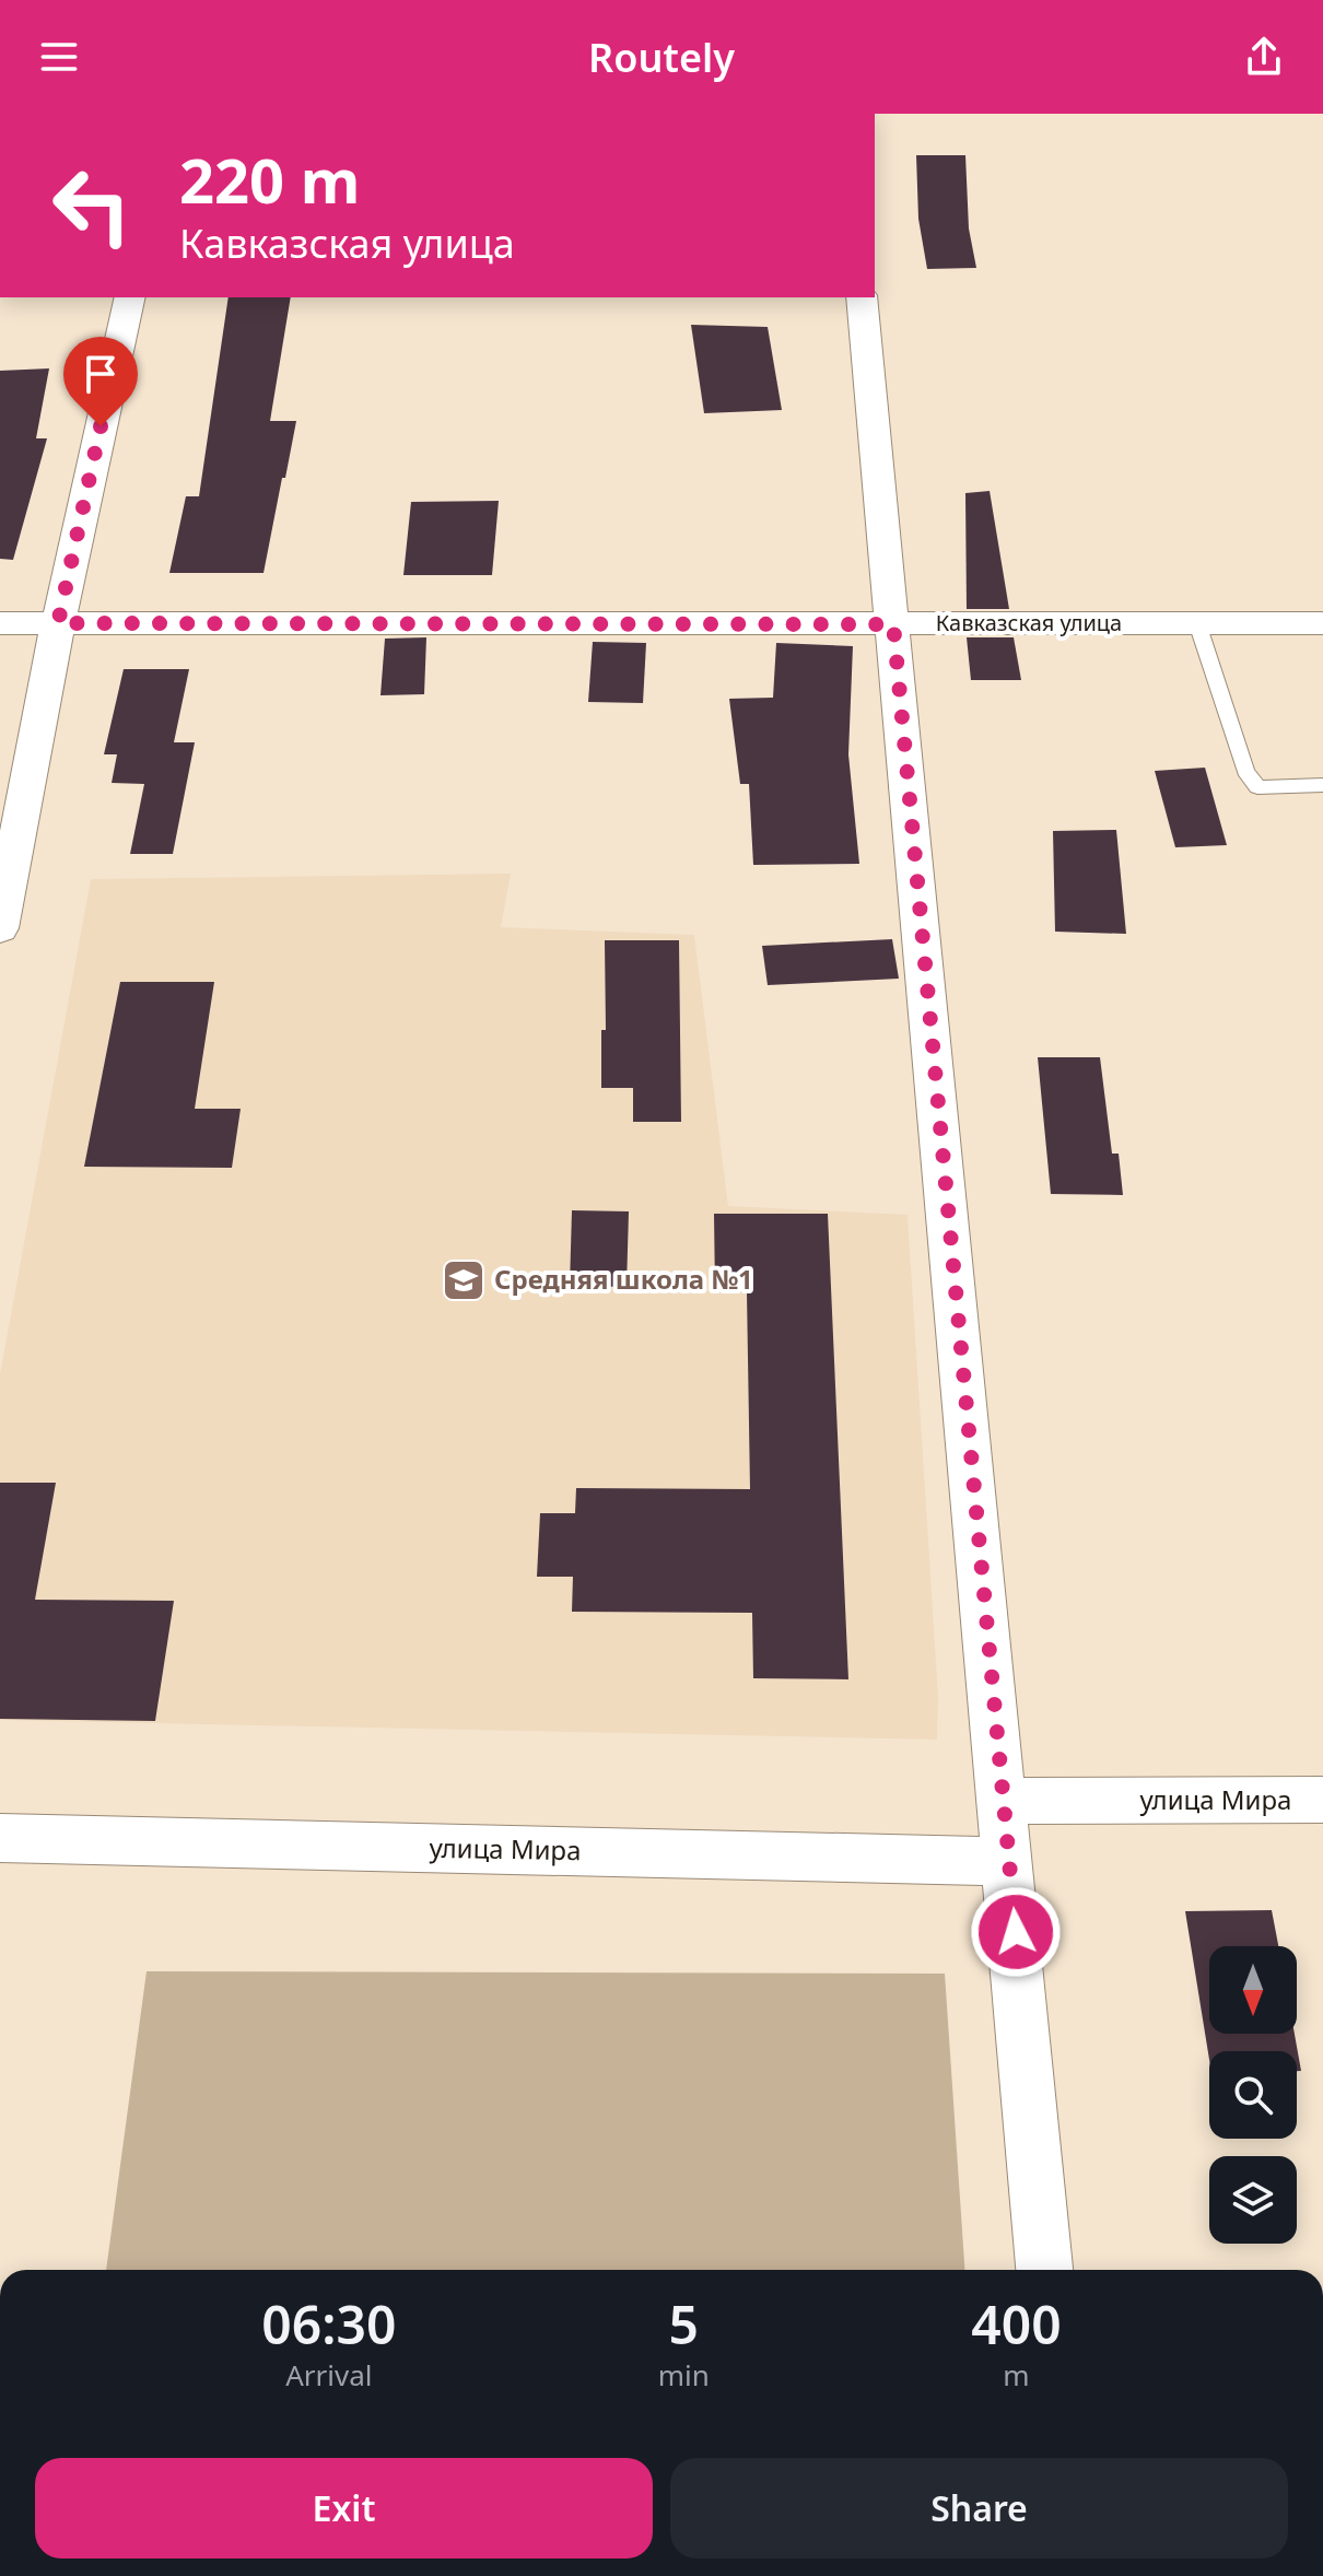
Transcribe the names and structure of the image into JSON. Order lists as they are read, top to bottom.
{
  "streets": {
    "street": ["Кавказская улица", "улица Мира"]
  },
  "places": {
    "school or university": ["Средняя школа №1"]
  },
  "north": "bottom",
  "page": {
    "header": "Routely",
    "turn": ["220 m", "Кавказская улица"],
    "eta": [
      "06:30",
      "Arrival",
      "5",
      "min",
      "400",
      "m"
    ],
    "buttons": ["Exit", "Share"]
  }
}
